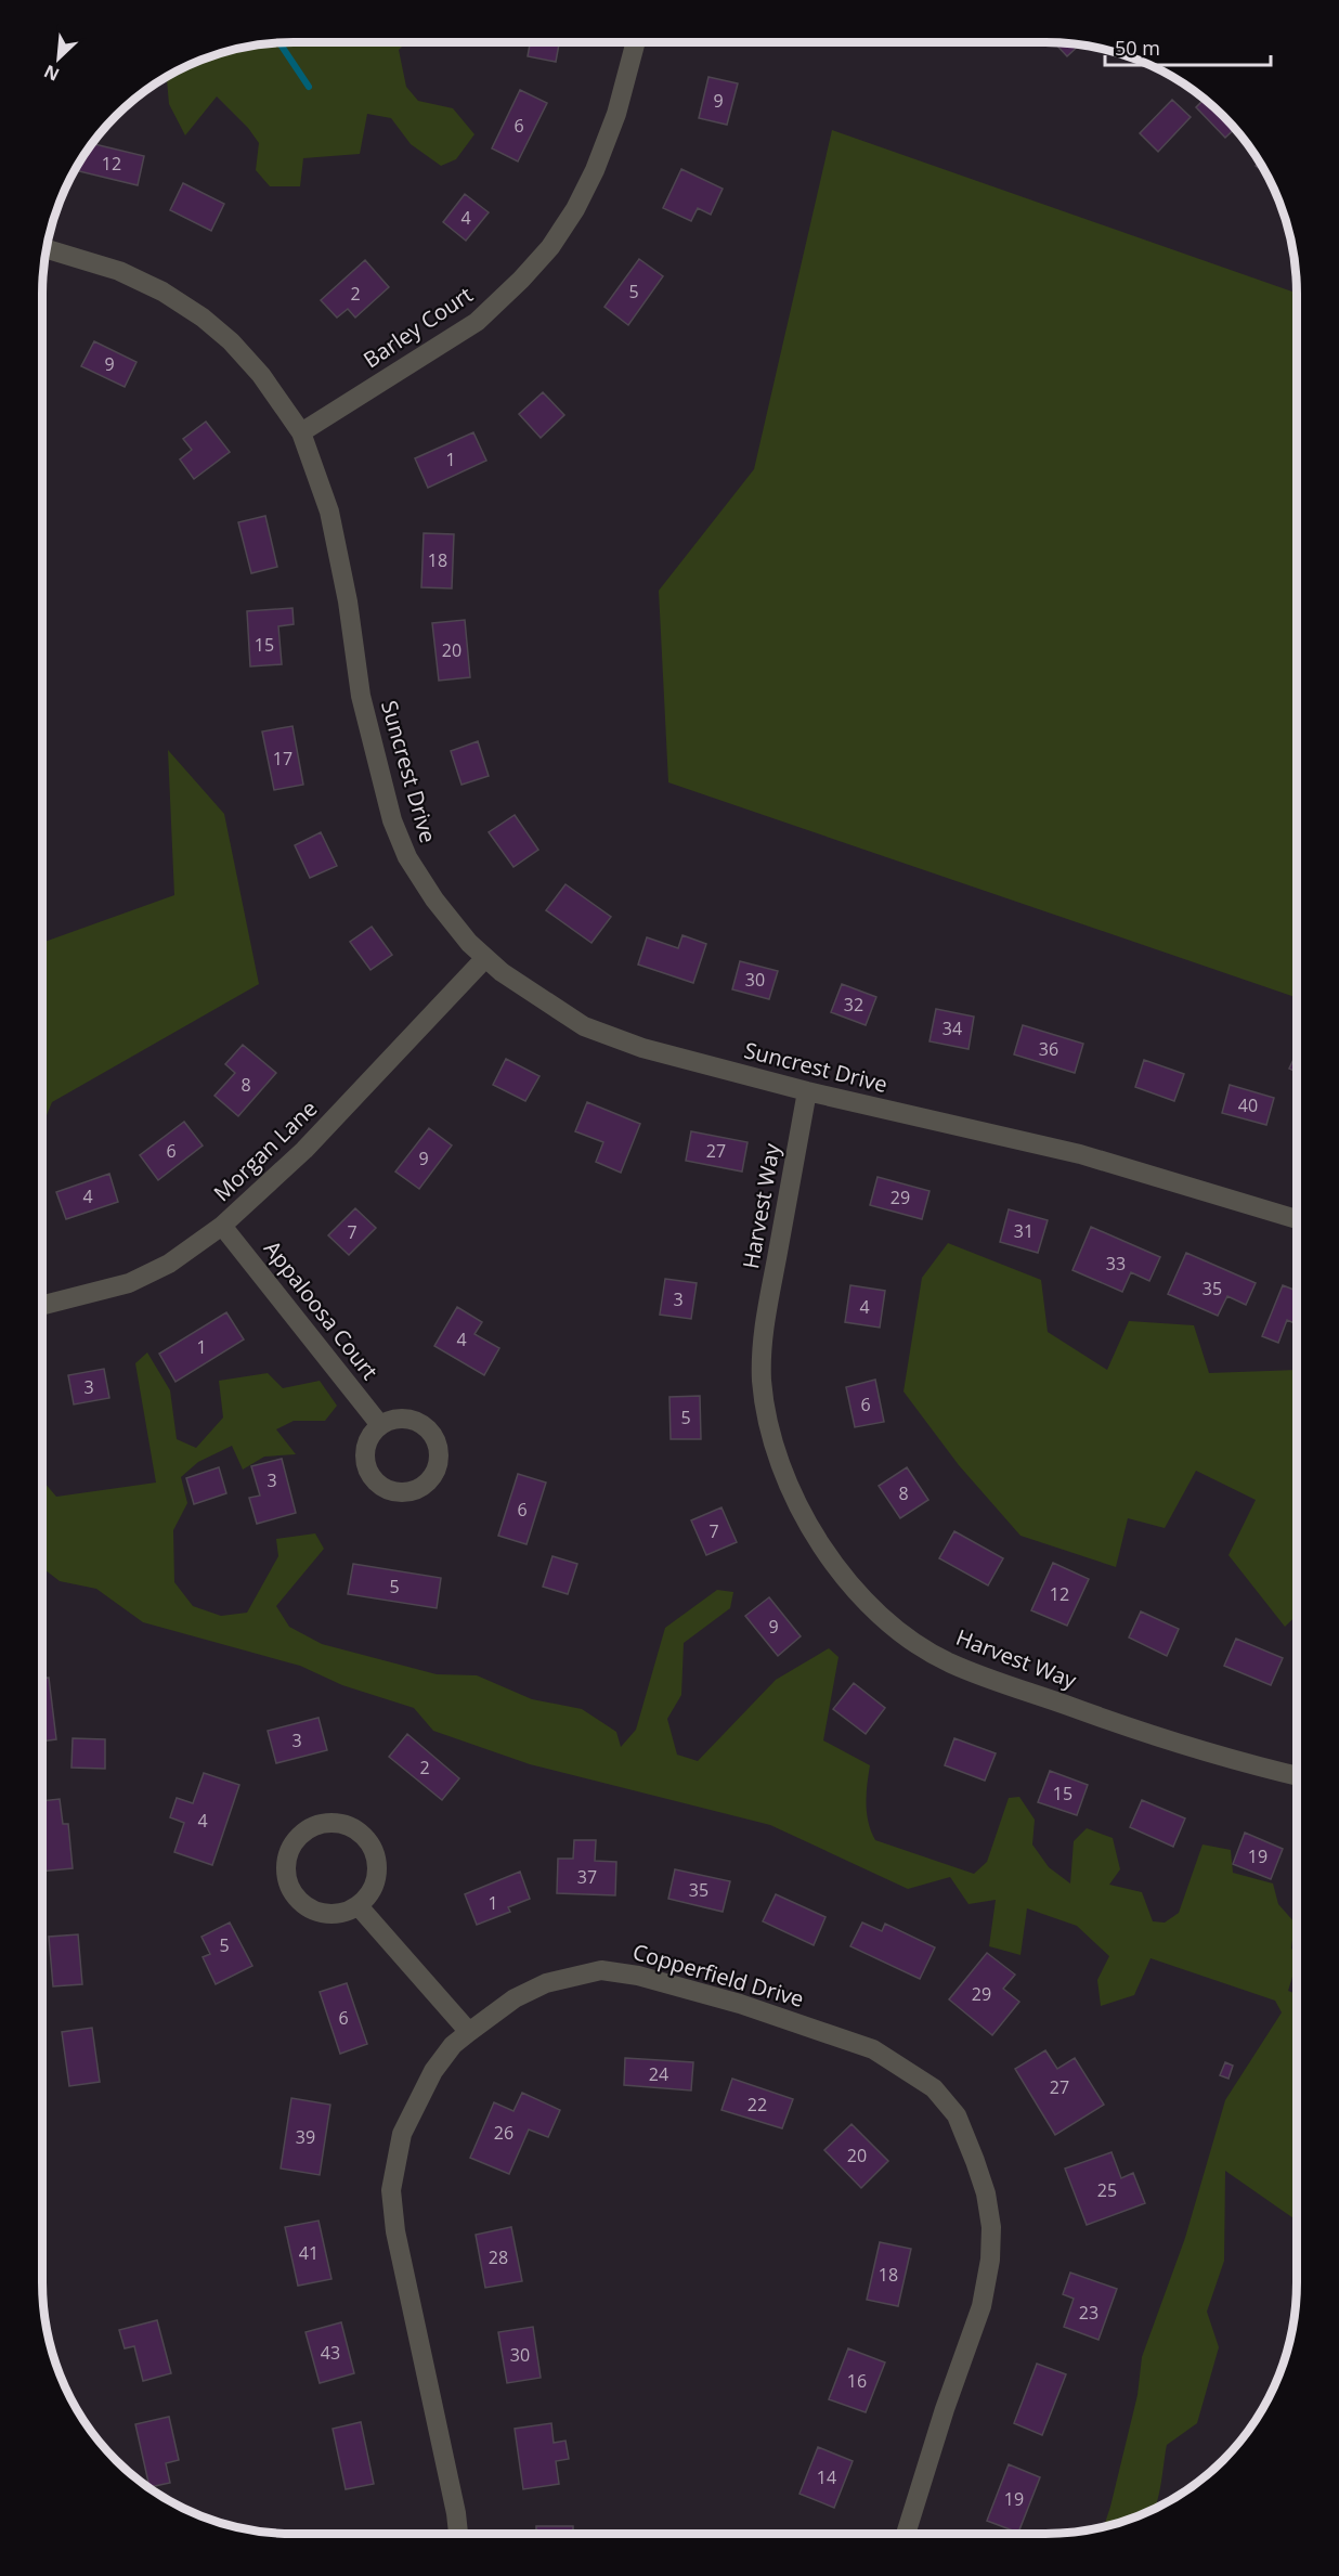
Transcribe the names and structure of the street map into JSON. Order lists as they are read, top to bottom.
{
  "streets": {
    "street": [
      "Barley Court",
      "Suncrest Drive",
      "Morgan Lane",
      "Harvest Way",
      "Appaloosa Court",
      "Copperfield Drive"
    ]
  },
  "crossings": [
    ["Barley Court", "Suncrest Drive"],
    ["Suncrest Drive", "Morgan Lane"],
    ["Suncrest Drive", "Harvest Way"],
    ["Morgan Lane", "Appaloosa Court"]
  ],
  "house_numbers": [
    "9",
    "6",
    "12",
    "4",
    "5",
    "2",
    "9",
    "1",
    "18",
    "15",
    "20",
    "17",
    "30",
    "32",
    "34",
    "36",
    "8",
    "40",
    "6",
    "27",
    "9",
    "4",
    "29",
    "31",
    "7",
    "33",
    "35",
    "3",
    "4",
    "4",
    "1",
    "3",
    "6",
    "5",
    "3",
    "8",
    "6",
    "7",
    "5",
    "12",
    "9",
    "3",
    "2",
    "15",
    "4",
    "19",
    "37",
    "35",
    "1",
    "5",
    "29",
    "6",
    "24",
    "27",
    "22",
    "26",
    "39",
    "20",
    "25",
    "41",
    "28",
    "18",
    "23",
    "43",
    "30",
    "16",
    "14",
    "19"
  ],
  "scale_bar": "50 m",
  "north": "bottom left"
}
